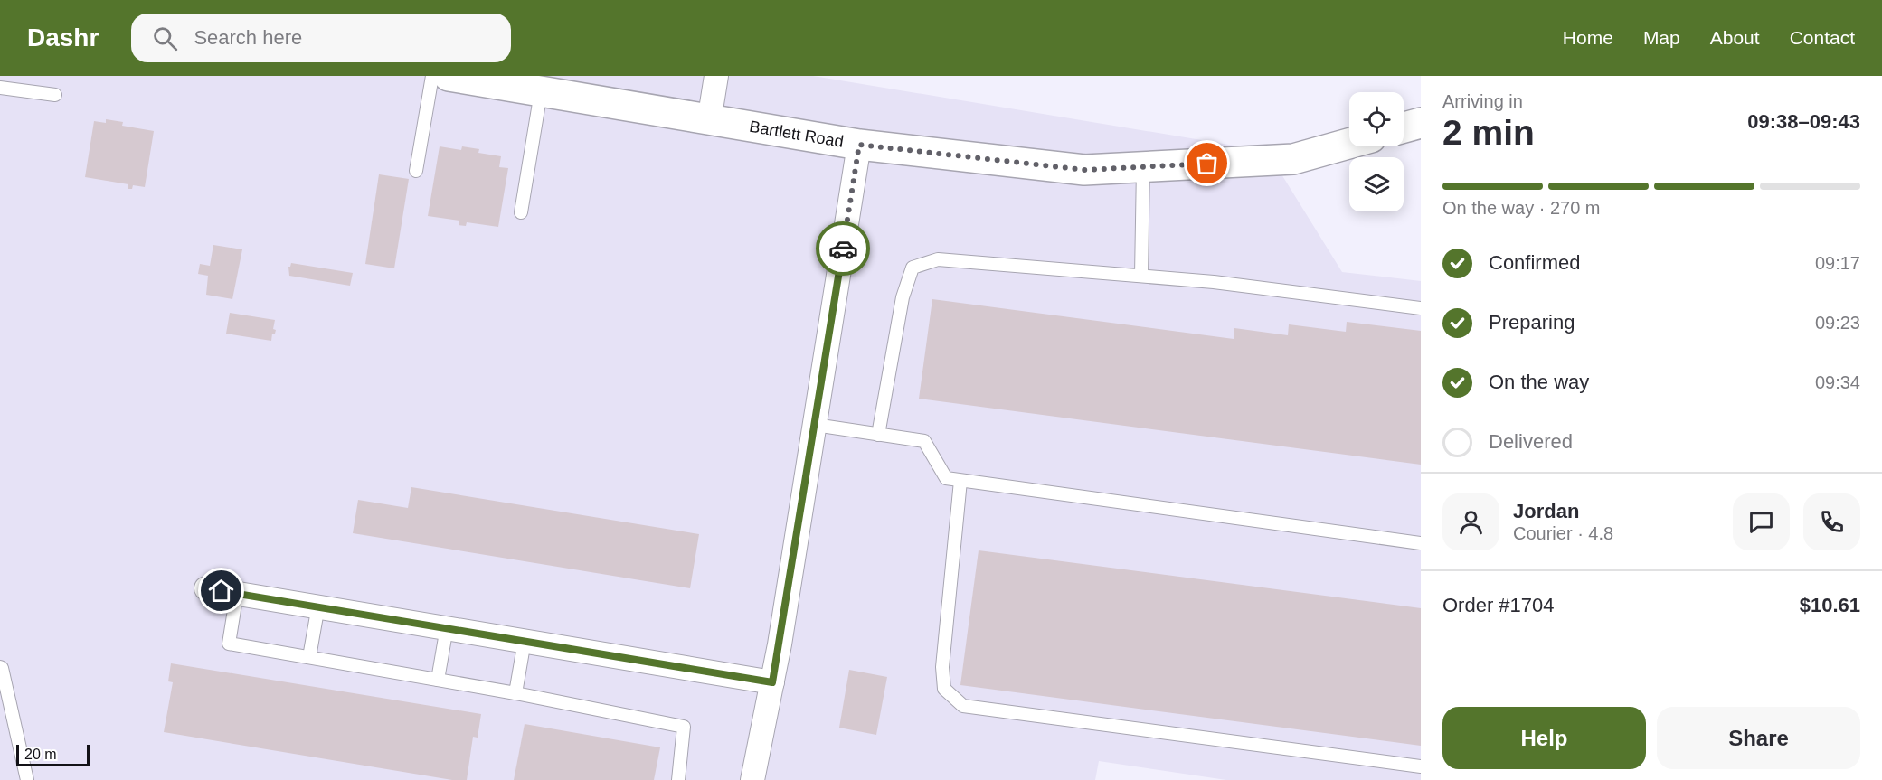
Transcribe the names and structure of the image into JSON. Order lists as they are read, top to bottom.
{
  "streets": {
    "main road": ["Bartlett Road"]
  },
  "scale_bar": "20 m",
  "page": {
    "header": "Dashr",
    "search": "Search here",
    "nav": [
      "Home",
      "Map",
      "About",
      "Contact"
    ],
    "heading": ["2 min", "Arriving in", "09:38–09:43"],
    "panel": [
      "Jordan",
      "Courier · 4.8",
      "Order #1704",
      "$10.61"
    ],
    "bar": "On the way · 270 m",
    "list": [
      ["Confirmed", "09:17"],
      ["Preparing", "09:23"],
      ["On the way", "09:34"],
      "Delivered"
    ],
    "buttons": ["Help", "Share"],
    "scale": "20 m"
  }
}
